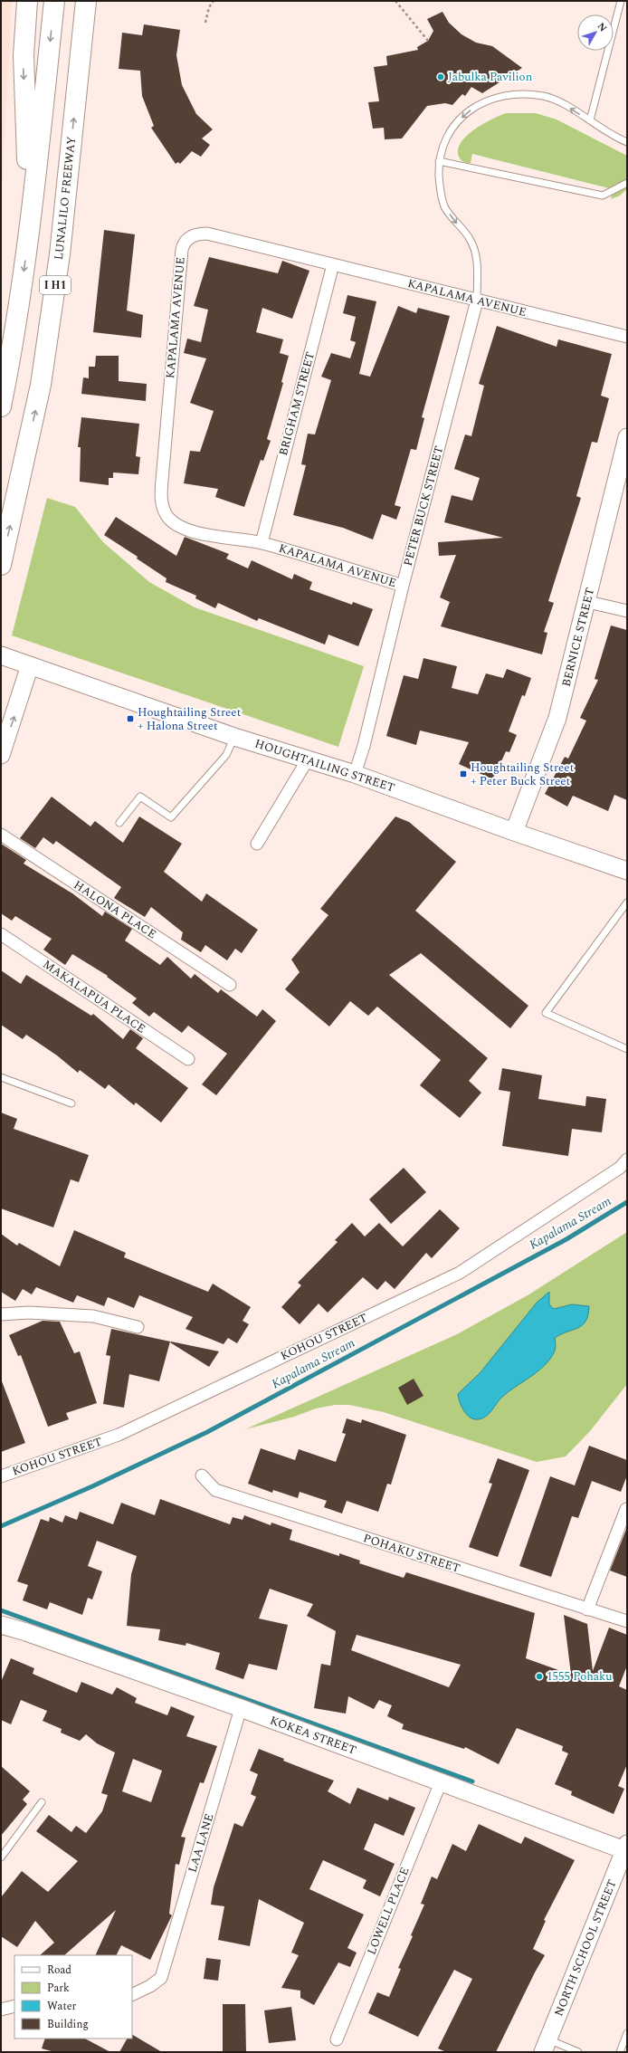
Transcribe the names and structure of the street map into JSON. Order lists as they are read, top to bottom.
{
  "streets": {
    "highway": ["LUNALILO FREEWAY", "I H1"],
    "street": [
      "KAPALAMA AVENUE",
      "BRIGHAM STREET",
      "PETER BUCK STREET",
      "BERNICE STREET",
      "HOUGHTAILING STREET",
      "HALONA PLACE",
      "MAKALAPUA PLACE",
      "KOHOU STREET",
      "POHAKU STREET",
      "KOKEA STREET",
      "LAA LANE",
      "LOWELL PLACE",
      "NORTH SCHOOL STREET"
    ]
  },
  "crossings": [
    ["KAPALAMA AVENUE", "BRIGHAM STREET"],
    ["KAPALAMA AVENUE", "PETER BUCK STREET"],
    ["PETER BUCK STREET", "HOUGHTAILING STREET"],
    ["BERNICE STREET", "HOUGHTAILING STREET"],
    ["KOKEA STREET", "LAA LANE"],
    ["KOKEA STREET", "LOWELL PLACE"],
    ["KOKEA STREET", "NORTH SCHOOL STREET"]
  ],
  "water": ["Kapalama Stream"],
  "places": {
    "other": ["Jabulka Pavilion", "1555 Pohaku"],
    "transit": ["Houghtailing Street + Halona Street", "Houghtailing Street + Peter Buck Street"]
  },
  "legend": [
    "Road",
    "Park",
    "Water",
    "Building"
  ],
  "north": "top right"
}
